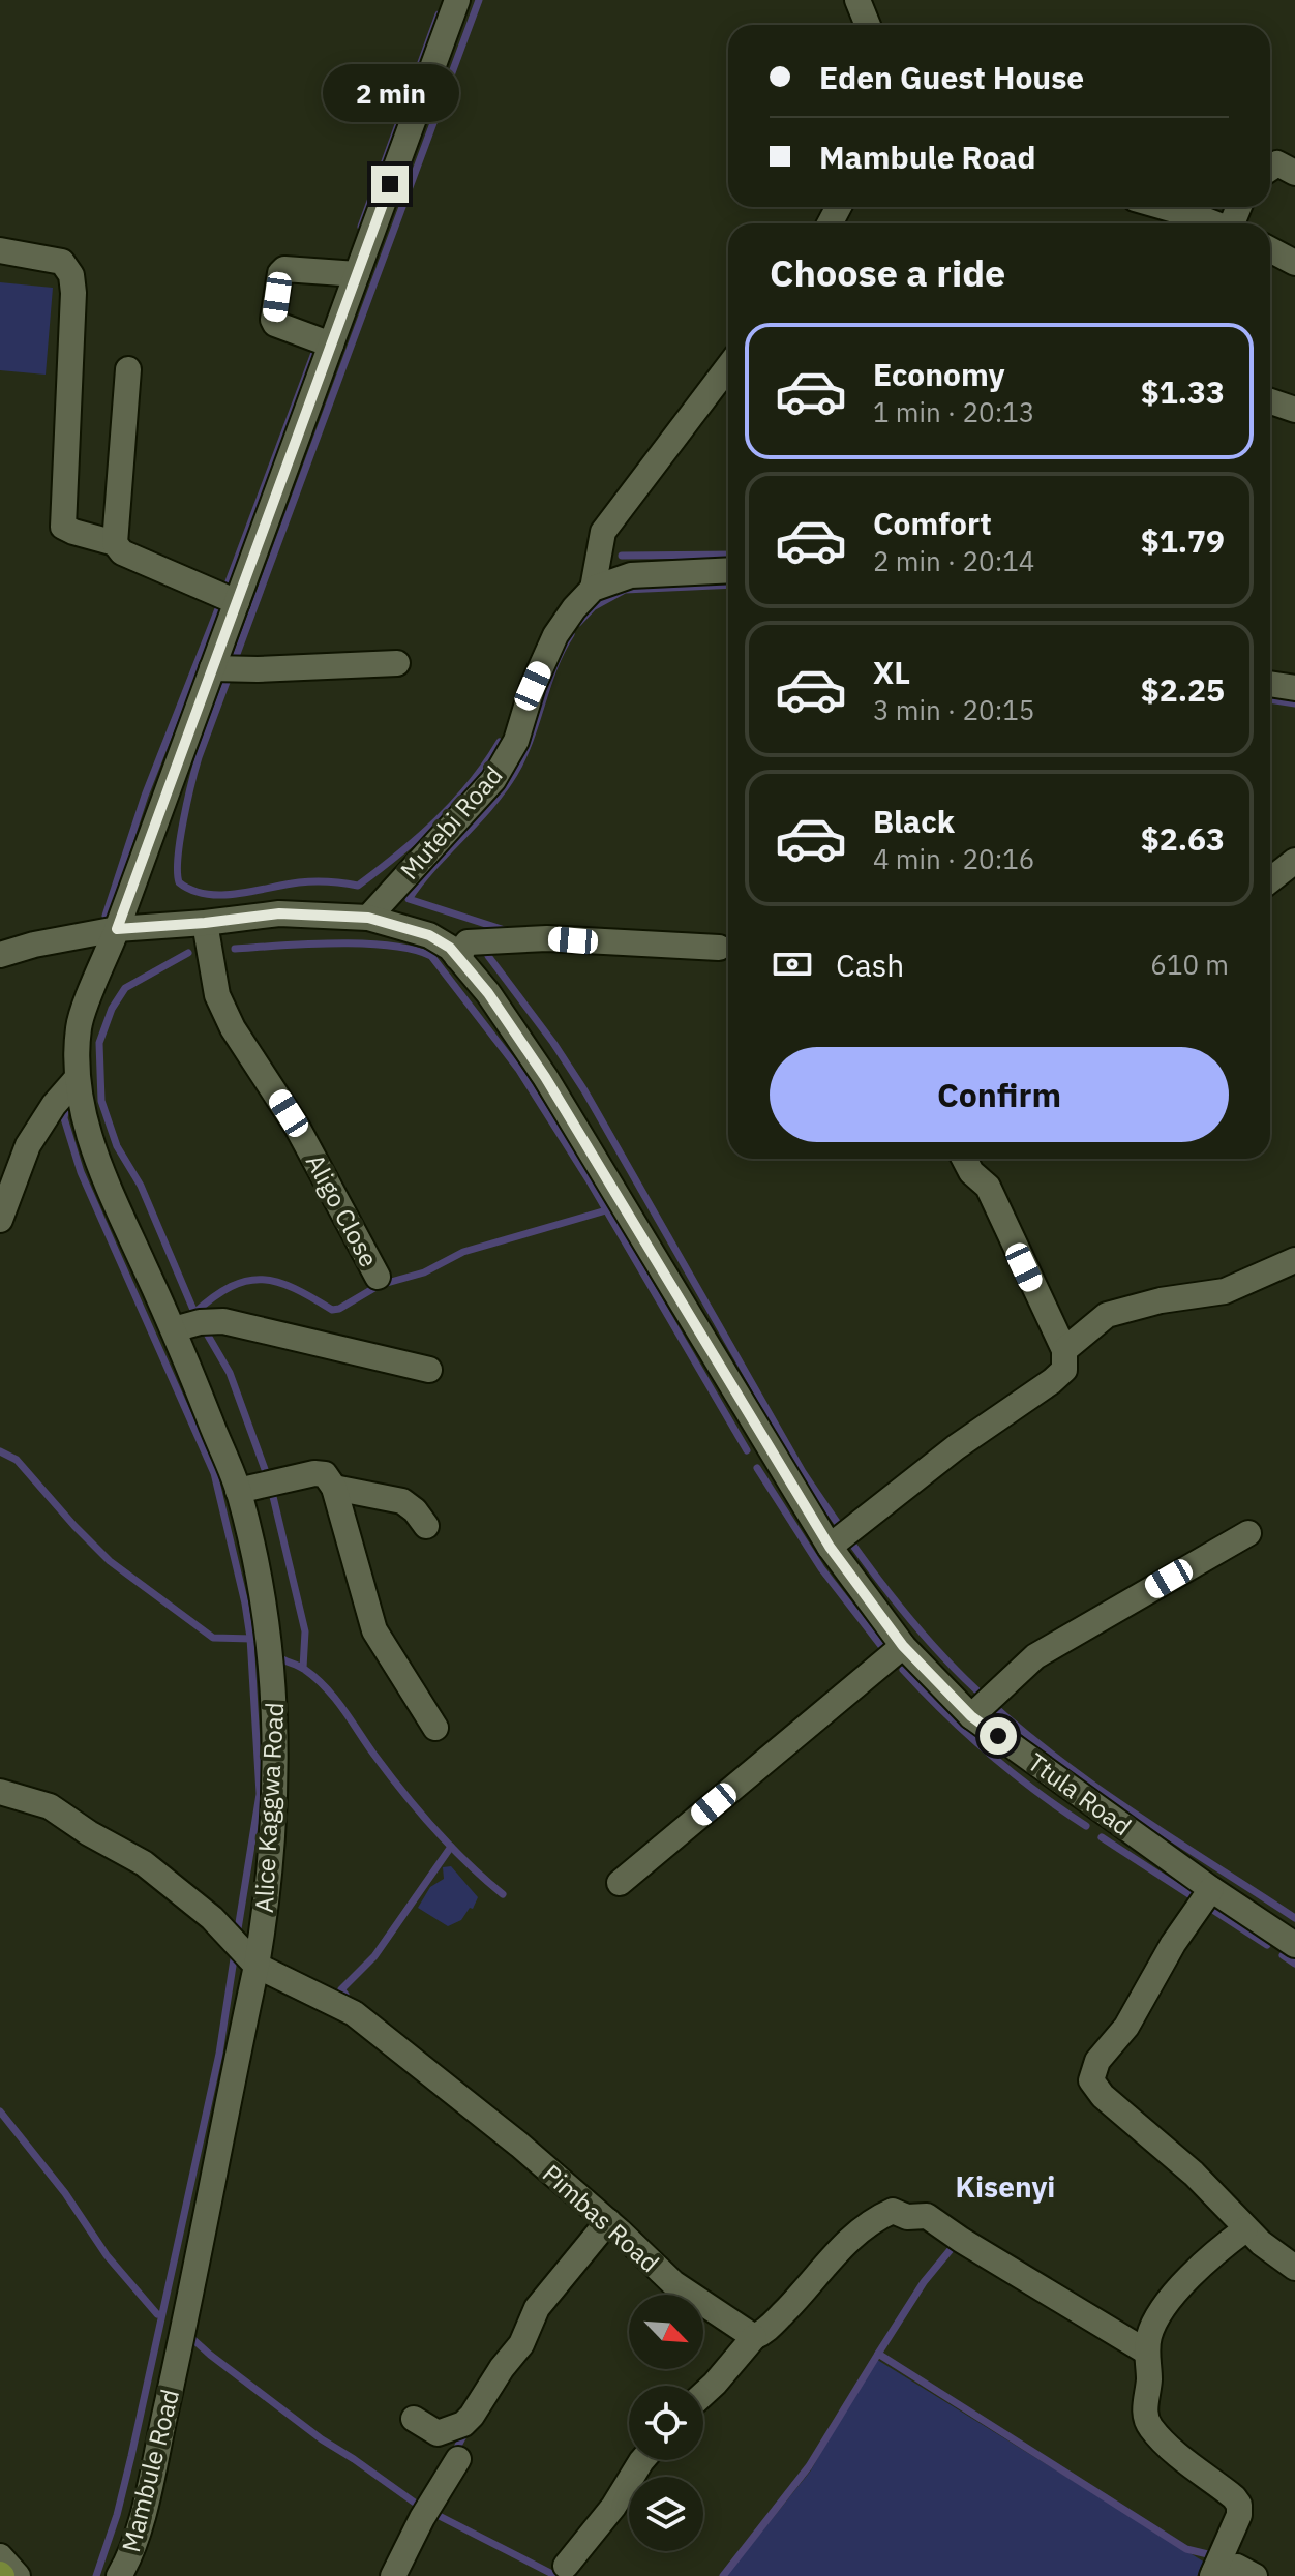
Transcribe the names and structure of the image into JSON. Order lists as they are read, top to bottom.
{
  "streets": {
    "street": [
      "Mutebi Road",
      "Aligo Close",
      "Ttula Road",
      "Alice Kaggwa Road",
      "Pimbas Road",
      "Mambule Road"
    ]
  },
  "crossings": [
    ["Mutebi Road", "Ttula Road"],
    ["Aligo Close", "Ttula Road"],
    ["Alice Kaggwa Road", "Pimbas Road"],
    ["Alice Kaggwa Road", "Mambule Road"]
  ],
  "districts": ["Kisenyi"],
  "north": "bottom right",
  "page": {
    "banner": ["Eden Guest House", "Mambule Road"],
    "bubble": "2 min",
    "heading": "Choose a ride",
    "list": [
      {
        "name": "Economy",
        "note": "1 min · 20:13",
        "value": "$1.33"
      },
      {
        "name": "Comfort",
        "note": "2 min · 20:14",
        "value": "$1.79"
      },
      {
        "name": "XL",
        "note": "3 min · 20:15",
        "value": "$2.25"
      },
      {
        "name": "Black",
        "note": "4 min · 20:16",
        "value": "$2.63"
      }
    ],
    "pay": ["Cash", "610 m"],
    "buttons": "Confirm"
  }
}
